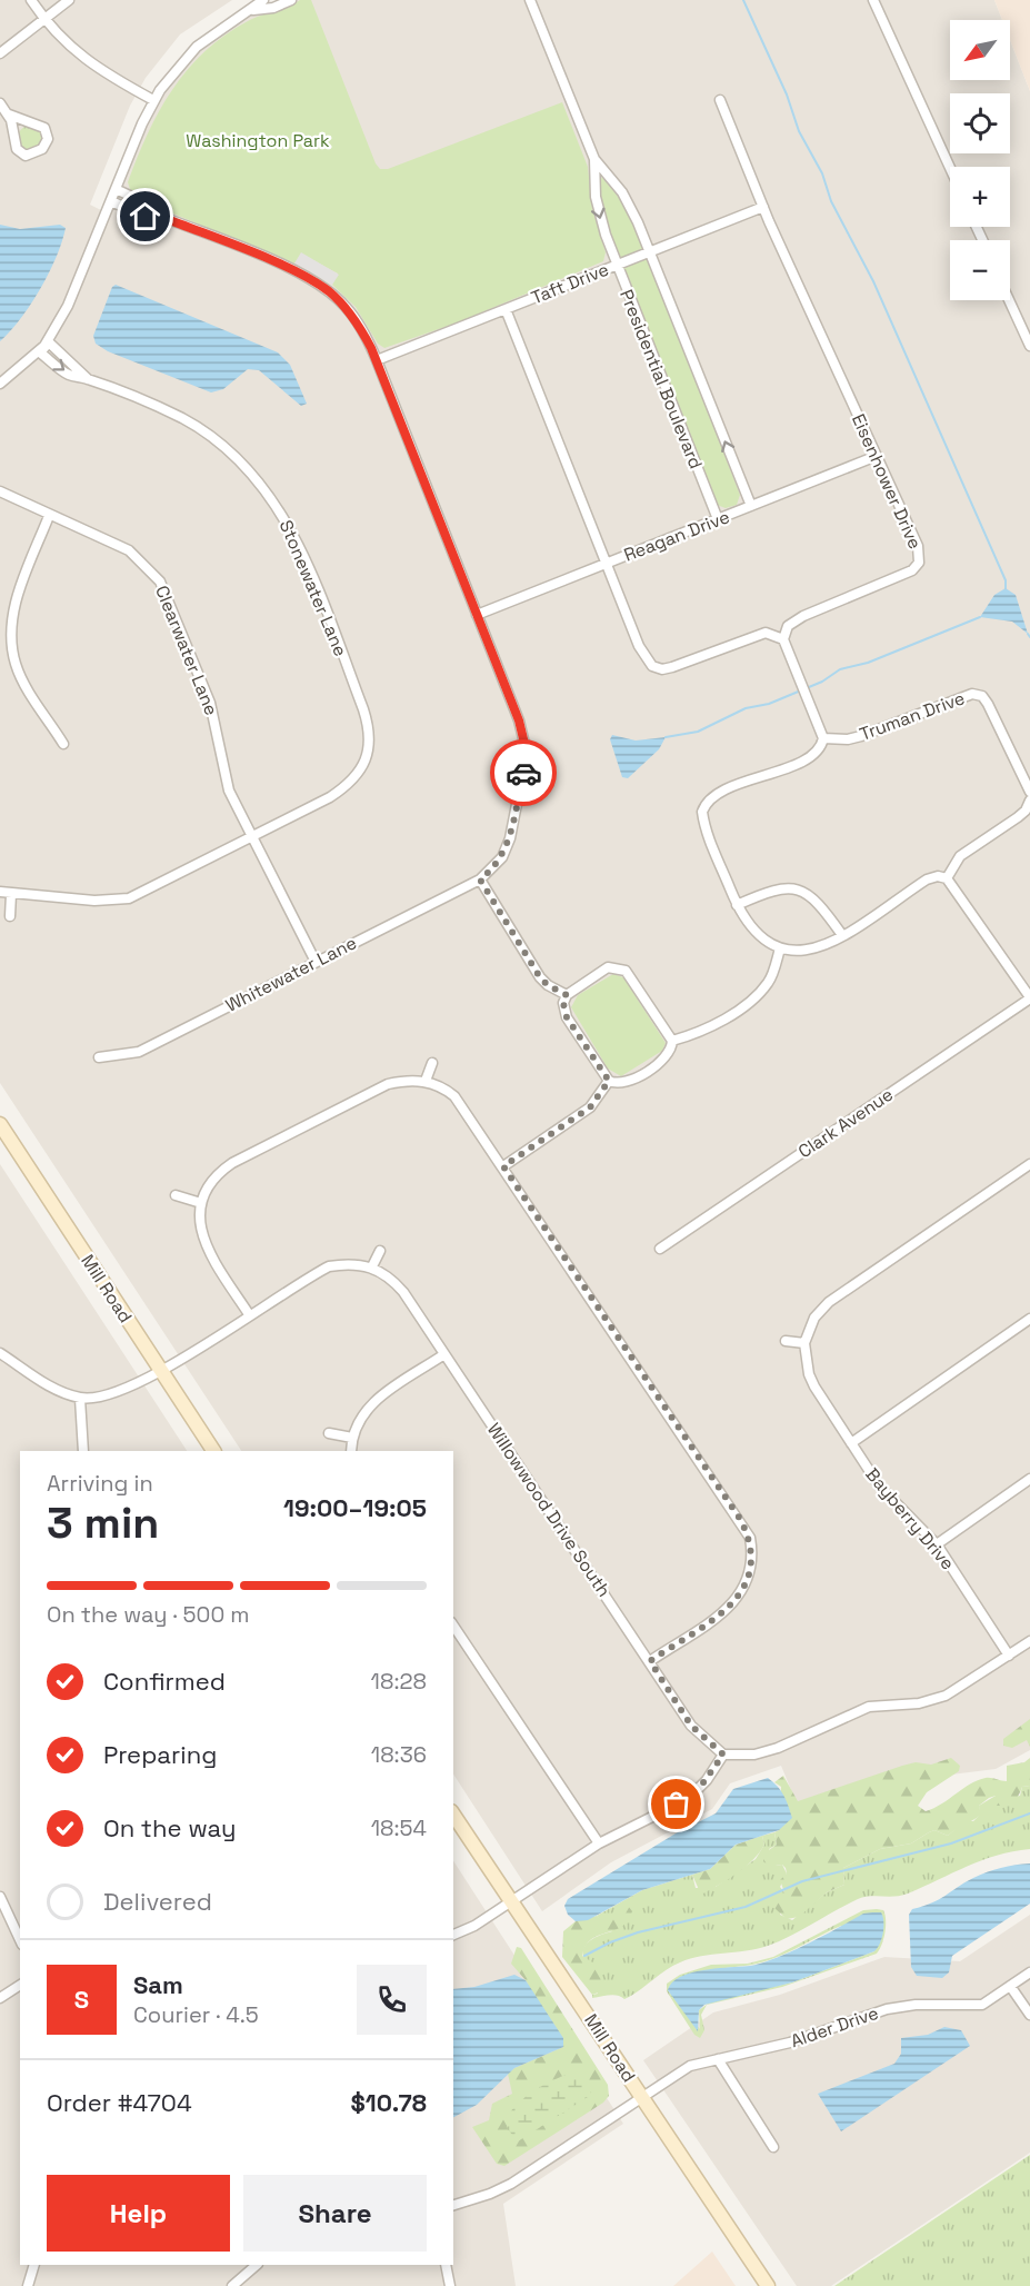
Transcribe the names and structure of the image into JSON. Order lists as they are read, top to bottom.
{
  "streets": {
    "street": [
      "Taft Drive",
      "Presidential Boulevard",
      "Eisenhower Drive",
      "Reagan Drive",
      "Stonewater Lane",
      "Clearwater Lane",
      "Truman Drive",
      "Whitewater Lane",
      "Clark Avenue",
      "Mill Road",
      "Willowwood Drive South",
      "Bayberry Drive",
      "Alder Drive"
    ]
  },
  "crossings": [
    ["Taft Drive", "Presidential Boulevard"],
    ["Taft Drive", "Eisenhower Drive"],
    ["Taft Drive", "Whitewater Lane"],
    ["Presidential Boulevard", "Reagan Drive"],
    ["Eisenhower Drive", "Reagan Drive"],
    ["Reagan Drive", "Whitewater Lane"],
    ["Stonewater Lane", "Clearwater Lane"],
    ["Clearwater Lane", "Whitewater Lane"],
    ["Mill Road", "Alder Drive"]
  ],
  "parks": ["Washington Park"],
  "north": "bottom left",
  "page": {
    "map_buttons": ["+", "−"],
    "heading": ["3 min", "Arriving in", "19:00–19:05"],
    "panel": [
      "Sam",
      "Courier · 4.5",
      "Order #4704",
      "$10.78"
    ],
    "bar": "On the way · 500 m",
    "list": [
      ["Confirmed", "18:28"],
      ["Preparing", "18:36"],
      ["On the way", "18:54"],
      "Delivered"
    ],
    "round": "S",
    "buttons": ["Help", "Share"]
  }
}
